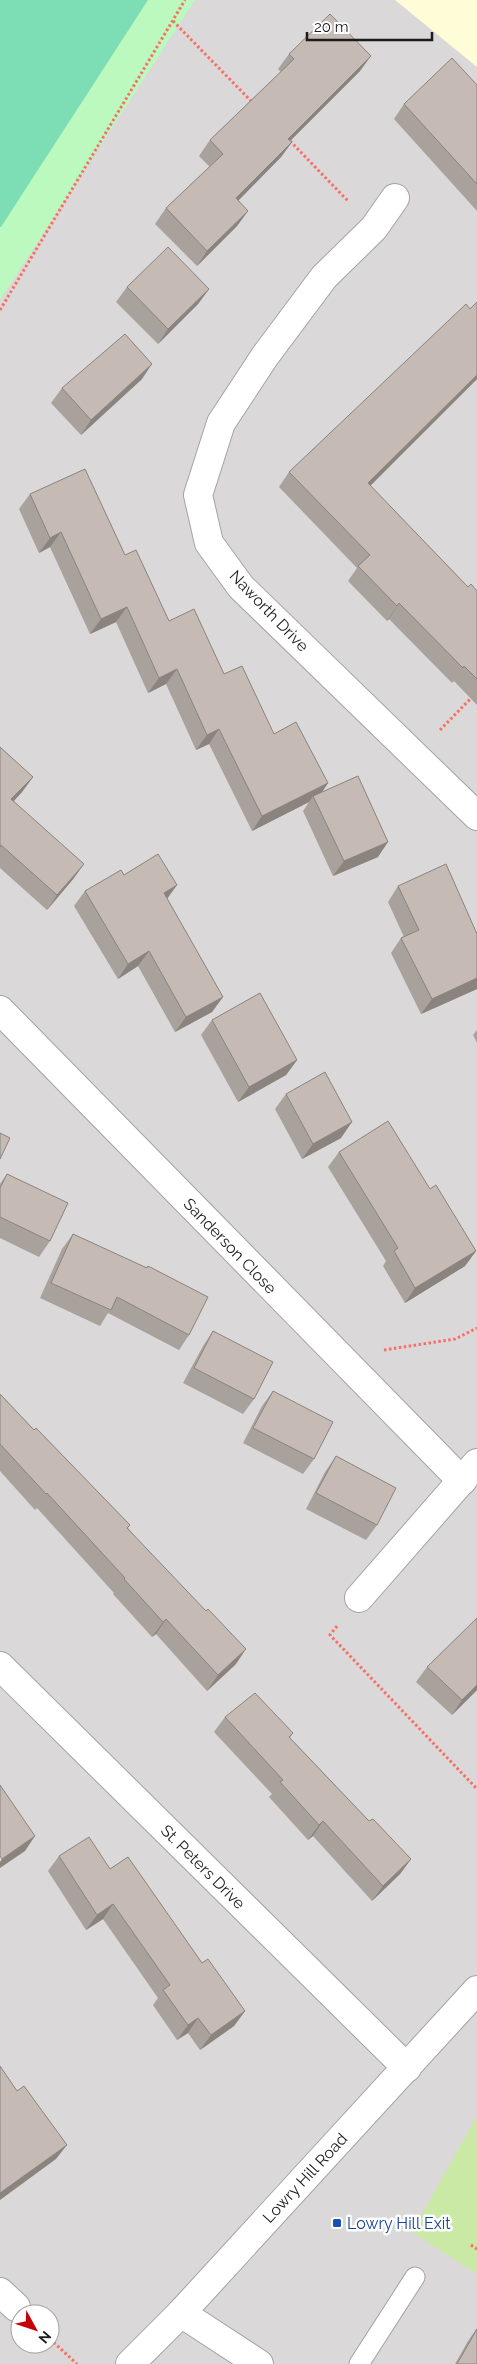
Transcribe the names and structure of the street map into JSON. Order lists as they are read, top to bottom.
{
  "streets": {
    "street": [
      "Naworth Drive",
      "Sanderson Close",
      "St. Peters Drive",
      "Lowry Hill Road"
    ]
  },
  "crossings": [
    ["St. Peters Drive", "Lowry Hill Road"]
  ],
  "places": {
    "transit": ["Lowry Hill Exit"]
  },
  "scale_bar": "20 m",
  "north": "bottom right"
}
